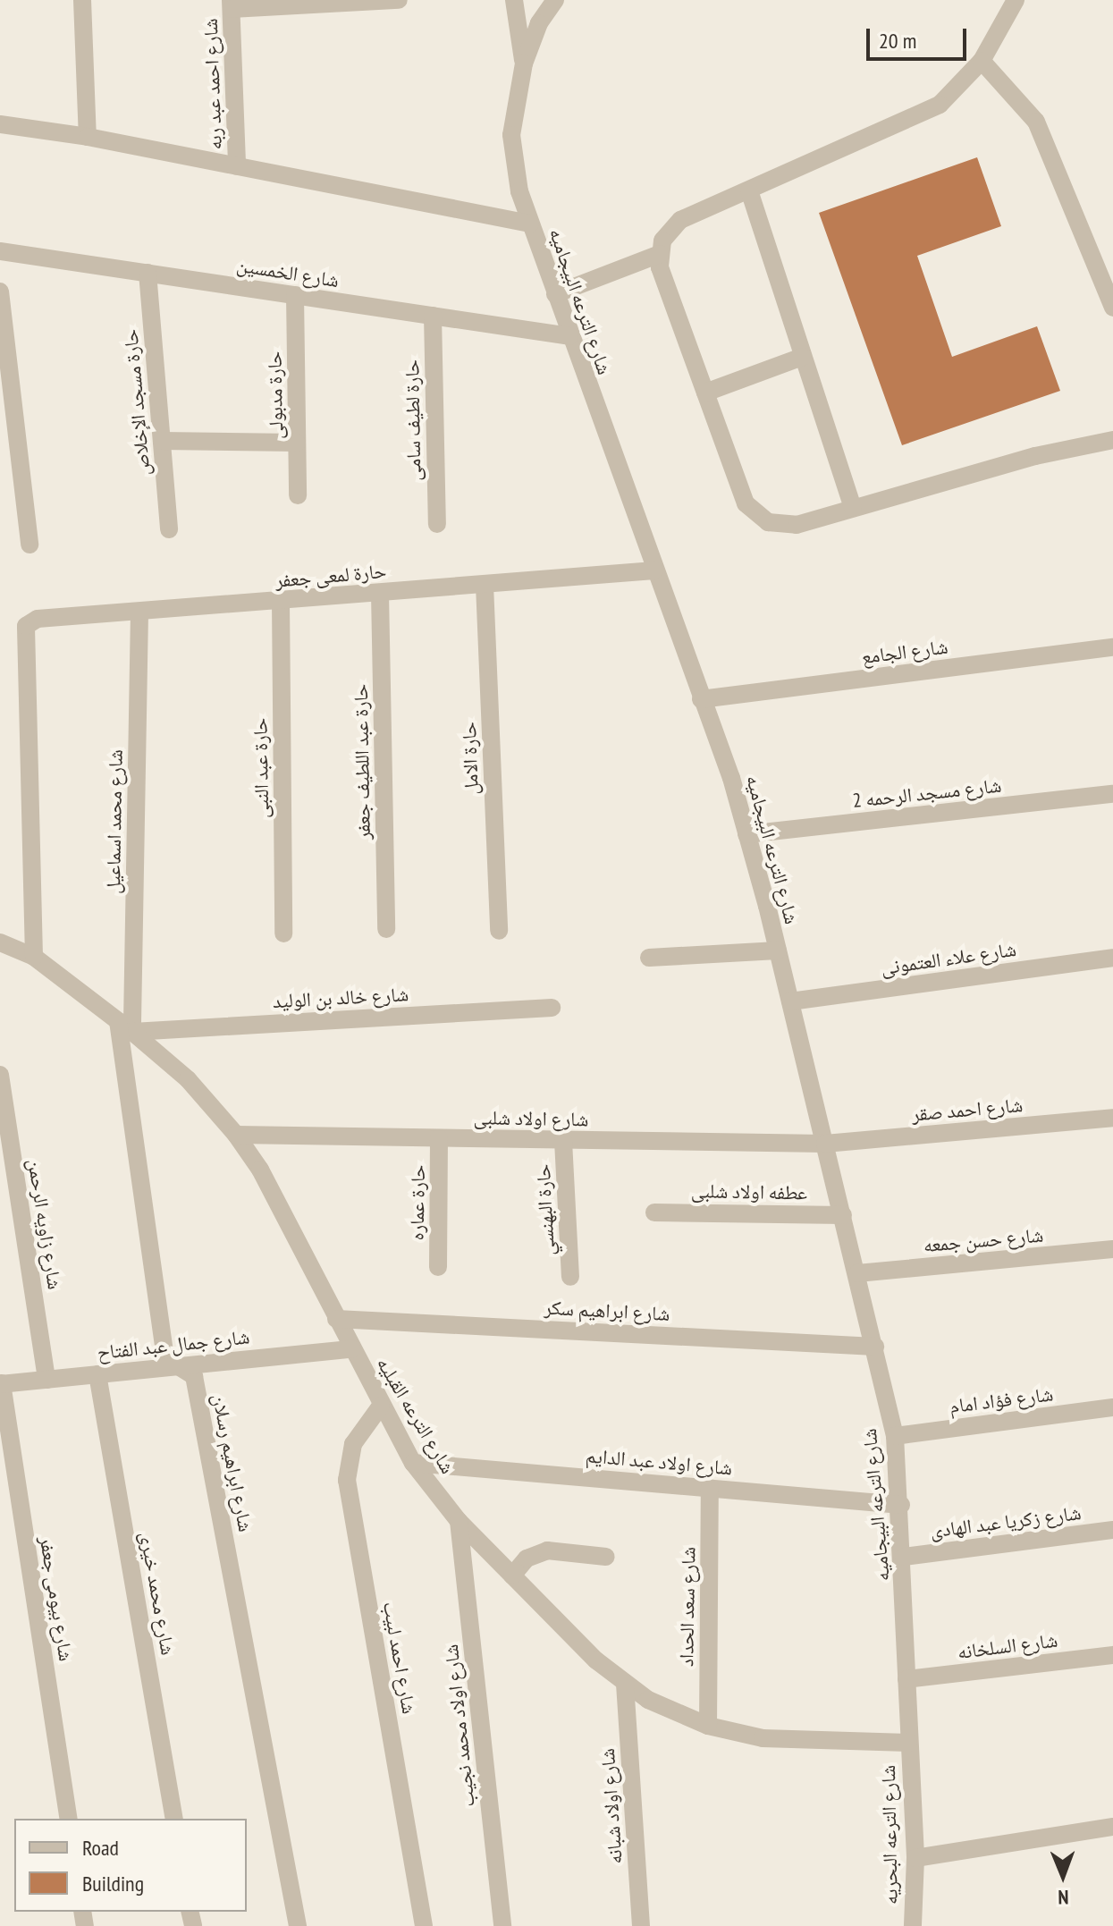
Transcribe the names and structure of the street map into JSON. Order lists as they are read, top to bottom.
{
  "streets": {
    "street": [
      "شارع احمد عبد ربه",
      "شارع الخمسين",
      "شارع الترعه البيجاميه",
      "حارة مدبولى",
      "حارة مسجد الإخلاص",
      "حارة لطيف سامى",
      "حارة لمعى جعفر",
      "شارع الجامع",
      "حارة الامل",
      "حارة عبد اللطيف جعفر",
      "حارة عبد النبى",
      "شارع مسجد الرحمه 2",
      "شارع محمد اسماعيل",
      "شارع علاء العتمونى",
      "شارع خالد بن الوليد",
      "شارع احمد صقر",
      "شارع اولاد شلبى",
      "عطفه اولاد شلبى",
      "حارة عماره",
      "حارة البهنسي",
      "شارع زاويه الرحمن",
      "شارع حسن جمعه",
      "شارع ابراهيم سكر",
      "شارع جمال عبد الفتاح",
      "شارع فؤاد امام",
      "شارع الترعه القبليه",
      "شارع اولاد عبد الدايم",
      "شارع ابراهيم رسلان",
      "شارع زكريا عبد الهادى",
      "شارع محمد خيرى",
      "شارع بيومى جعفر",
      "شارع سعد الحداد",
      "شارع السلخانه",
      "شارع احمد لبيب",
      "شارع اولاد محمد نجيب",
      "شارع اولاد شبانه",
      "شارع الترعه البحريه"
    ]
  },
  "crossings": [
    ["شارع الخمسين", "شارع الترعه البيجاميه"],
    ["شارع الخمسين", "حارة مدبولى"],
    ["شارع الخمسين", "حارة مسجد الإخلاص"],
    ["شارع الخمسين", "حارة لطيف سامى"],
    ["شارع الترعه البيجاميه", "حارة لمعى جعفر"],
    ["شارع الترعه البيجاميه", "شارع الجامع"],
    ["شارع الترعه البيجاميه", "شارع مسجد الرحمه 2"],
    ["شارع الترعه البيجاميه", "شارع علاء العتمونى"],
    ["شارع الترعه البيجاميه", "شارع احمد صقر"],
    ["شارع الترعه البيجاميه", "شارع اولاد شلبى"],
    ["شارع الترعه البيجاميه", "عطفه اولاد شلبى"],
    ["شارع الترعه البيجاميه", "شارع حسن جمعه"],
    ["شارع الترعه البيجاميه", "شارع ابراهيم سكر"],
    ["شارع الترعه البيجاميه", "شارع فؤاد امام"],
    ["شارع الترعه البيجاميه", "شارع الترعه القبليه"],
    ["شارع الترعه البيجاميه", "شارع اولاد عبد الدايم"],
    ["شارع الترعه البيجاميه", "شارع زكريا عبد الهادى"],
    ["شارع الترعه البيجاميه", "شارع السلخانه"],
    ["شارع الترعه البيجاميه", "شارع الترعه البحريه"],
    ["حارة لمعى جعفر", "حارة الامل"],
    ["حارة لمعى جعفر", "حارة عبد اللطيف جعفر"],
    ["حارة لمعى جعفر", "حارة عبد النبى"],
    ["حارة لمعى جعفر", "شارع محمد اسماعيل"],
    ["حارة لمعى جعفر", "شارع الترعه القبليه"],
    ["شارع محمد اسماعيل", "شارع خالد بن الوليد"],
    ["شارع محمد اسماعيل", "شارع الترعه القبليه"],
    ["شارع محمد اسماعيل", "شارع ابراهيم رسلان"],
    ["شارع خالد بن الوليد", "شارع الترعه القبليه"],
    ["شارع خالد بن الوليد", "شارع ابراهيم رسلان"],
    ["شارع احمد صقر", "شارع اولاد شلبى"],
    ["شارع اولاد شلبى", "حارة عماره"],
    ["شارع اولاد شلبى", "حارة البهنسي"],
    ["شارع اولاد شلبى", "شارع الترعه القبليه"],
    ["شارع زاويه الرحمن", "شارع جمال عبد الفتاح"],
    ["شارع ابراهيم سكر", "شارع الترعه القبليه"],
    ["شارع جمال عبد الفتاح", "شارع الترعه القبليه"],
    ["شارع جمال عبد الفتاح", "شارع ابراهيم رسلان"],
    ["شارع جمال عبد الفتاح", "شارع محمد خيرى"],
    ["شارع جمال عبد الفتاح", "شارع بيومى جعفر"],
    ["شارع الترعه القبليه", "شارع اولاد عبد الدايم"],
    ["شارع الترعه القبليه", "شارع ابراهيم رسلان"],
    ["شارع الترعه القبليه", "شارع سعد الحداد"],
    ["شارع الترعه القبليه", "شارع احمد لبيب"],
    ["شارع الترعه القبليه", "شارع اولاد محمد نجيب"],
    ["شارع الترعه القبليه", "شارع اولاد شبانه"],
    ["شارع الترعه القبليه", "شارع الترعه البحريه"],
    ["شارع اولاد عبد الدايم", "شارع سعد الحداد"]
  ],
  "legend": ["Road", "Building"],
  "scale_bar": "20 m",
  "north": "bottom"
}
